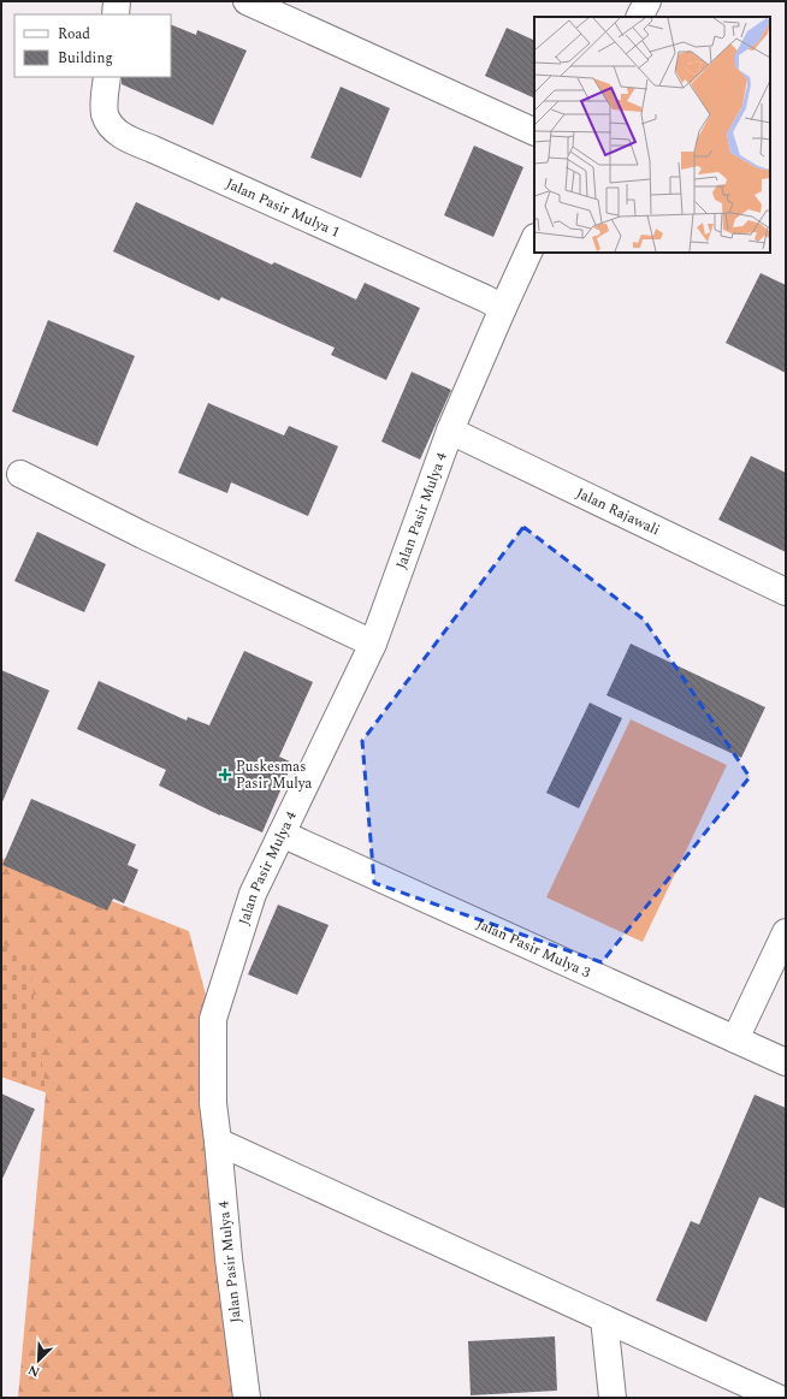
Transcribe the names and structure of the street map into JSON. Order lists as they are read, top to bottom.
{
  "streets": {
    "street": [
      "Jalan Pasir Mulya 1",
      "Jalan Pasir Mulya 4",
      "Jalan Rajawali",
      "Jalan Pasir Mulya 3"
    ]
  },
  "crossings": [
    ["Jalan Pasir Mulya 1", "Jalan Pasir Mulya 4"],
    ["Jalan Pasir Mulya 4", "Jalan Rajawali"],
    ["Jalan Pasir Mulya 4", "Jalan Pasir Mulya 3"]
  ],
  "places": {
    "health": ["Puskesmas Pasir Mulya"]
  },
  "legend": ["Road", "Building"],
  "north": "bottom left"
}
